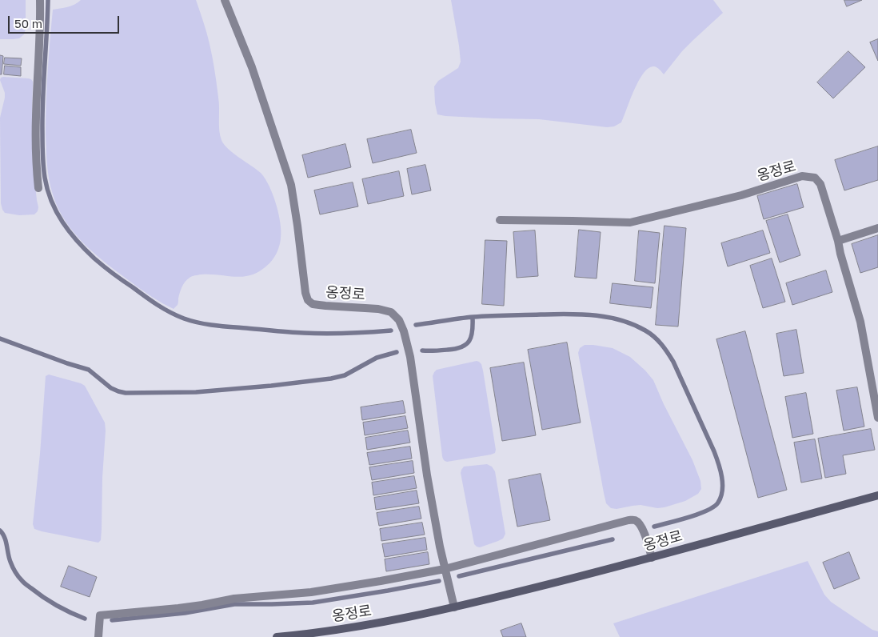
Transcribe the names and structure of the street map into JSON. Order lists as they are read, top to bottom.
{
  "streets": {
    "street": ["옹정로"]
  },
  "scale_bar": "50 m"
}
